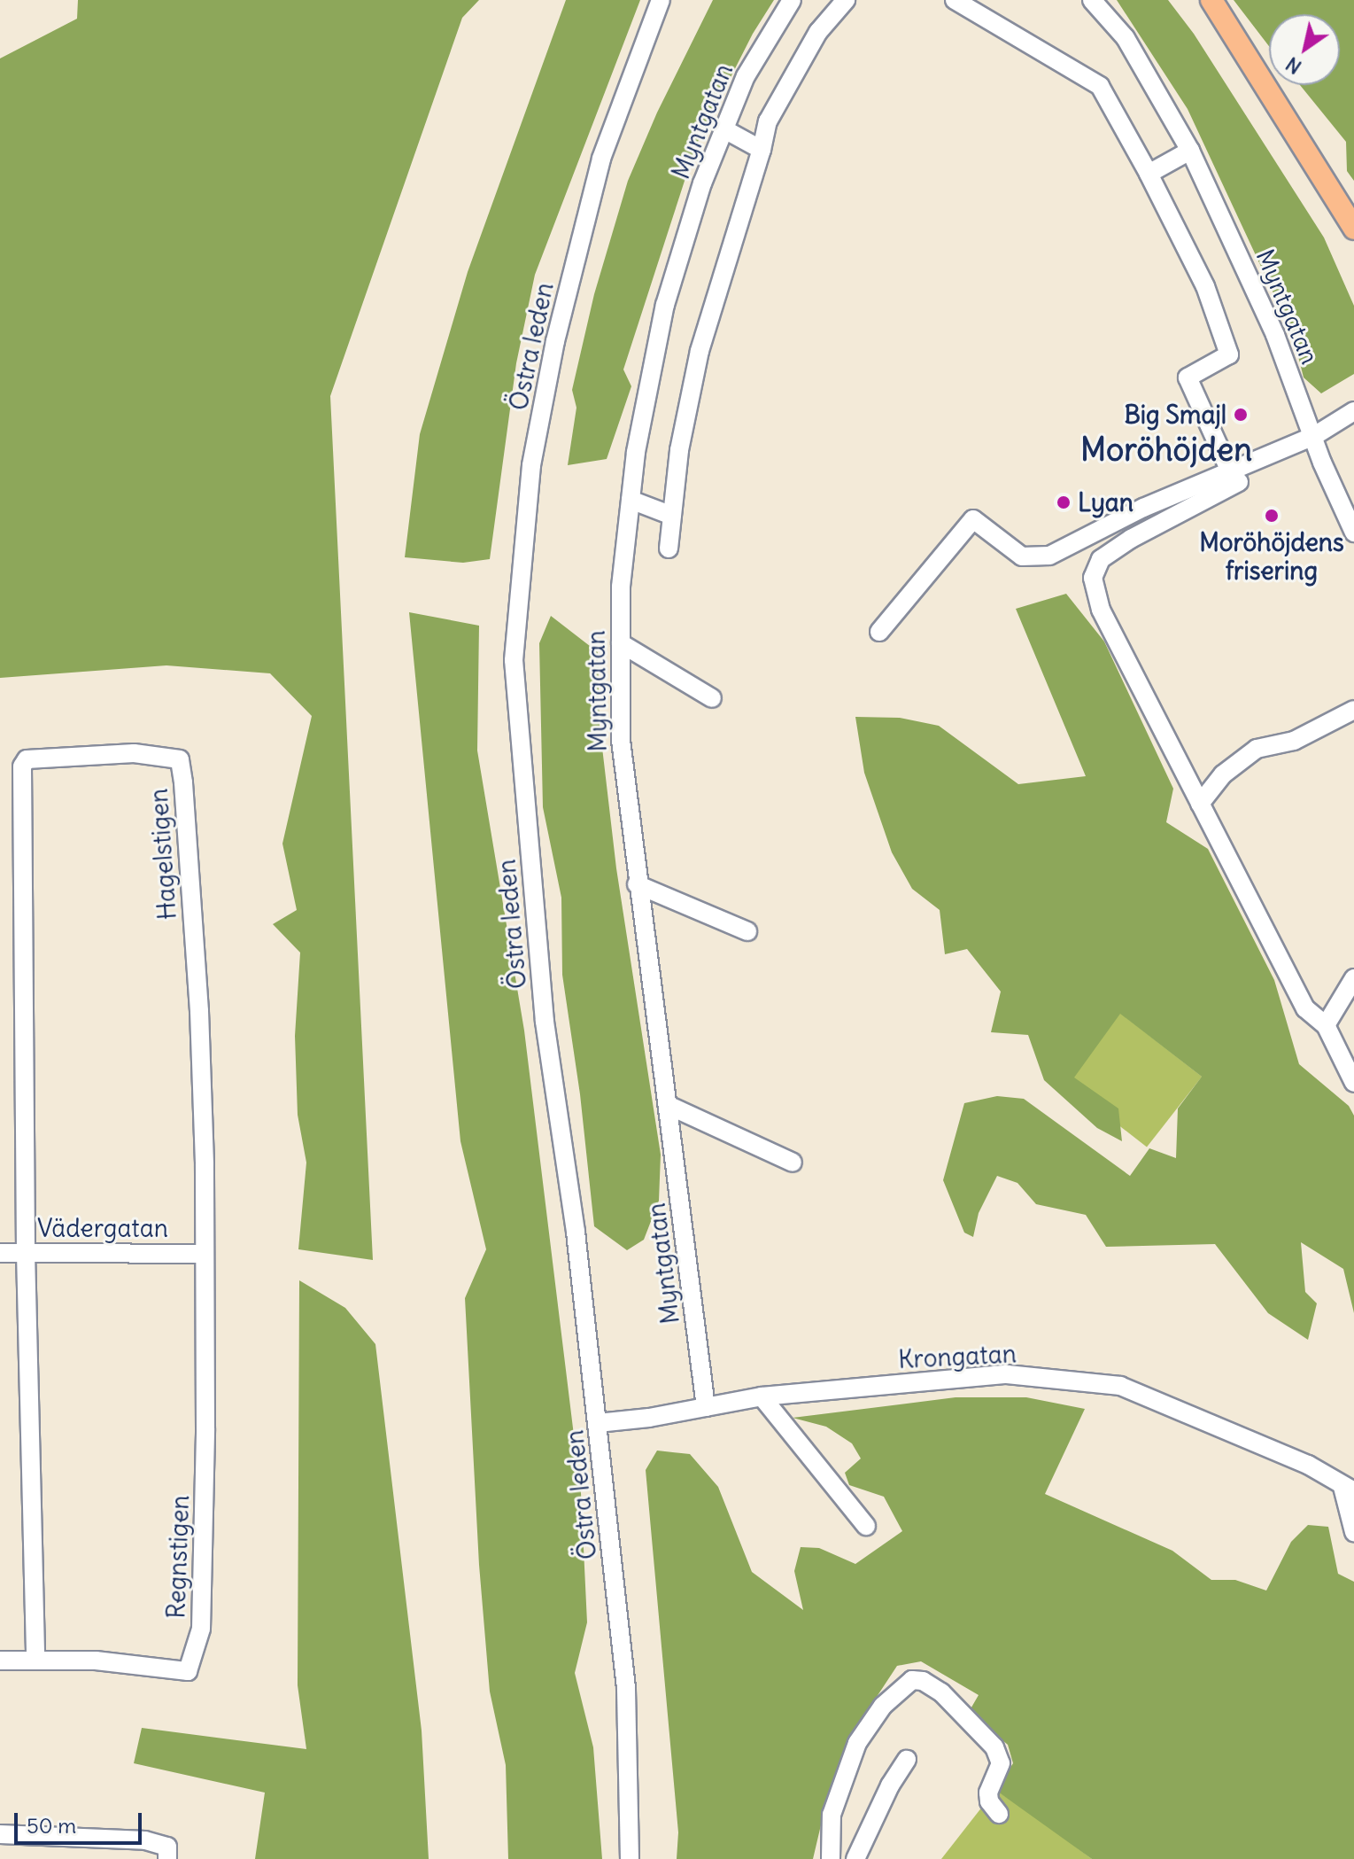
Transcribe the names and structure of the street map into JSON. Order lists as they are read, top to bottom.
{
  "streets": {
    "street": [
      "Myntgatan",
      "Östra leden",
      "Hagelstigen",
      "Vädergatan",
      "Krongatan",
      "Regnstigen"
    ]
  },
  "crossings": [
    ["Myntgatan", "Krongatan"],
    ["Östra leden", "Krongatan"],
    ["Hagelstigen", "Vädergatan"],
    ["Hagelstigen", "Regnstigen"],
    ["Vädergatan", "Regnstigen"]
  ],
  "districts": ["Moröhöjden"],
  "places": ["Big Smajl", "Lyan", "Moröhöjdens frisering"],
  "scale_bar": "50 m",
  "north": "bottom left"
}
